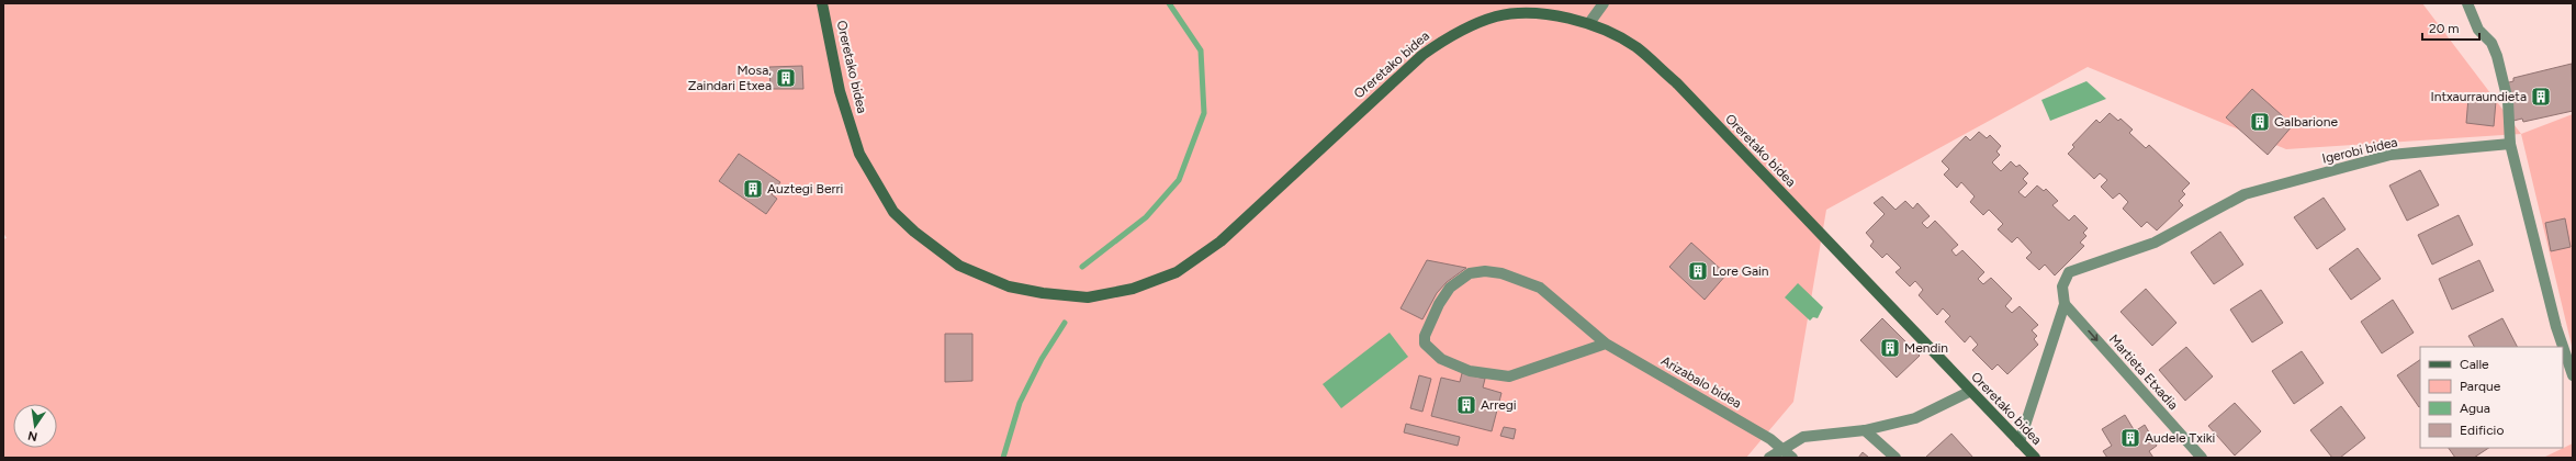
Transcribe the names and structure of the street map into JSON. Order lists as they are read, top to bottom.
{
  "streets": {
    "main road": ["Oreretako bidea"],
    "street": ["Igerobi bidea", "Martieta Etxadia", "Arizabalo bidea"]
  },
  "crossings": [
    ["Igerobi bidea", "Martieta Etxadia"]
  ],
  "one_way": ["Martieta Etxadia"],
  "places": {
    "building": [
      "Mosa, Zaindari Etxea",
      "Intxaurraundieta",
      "Galbarione",
      "Auztegi Berri",
      "Lore Gain",
      "Mendin",
      "Arregi",
      "Audele Txiki"
    ]
  },
  "legend": [
    "Calle",
    "Parque",
    "Agua",
    "Edificio"
  ],
  "scale_bar": "20 m",
  "north": "bottom"
}
